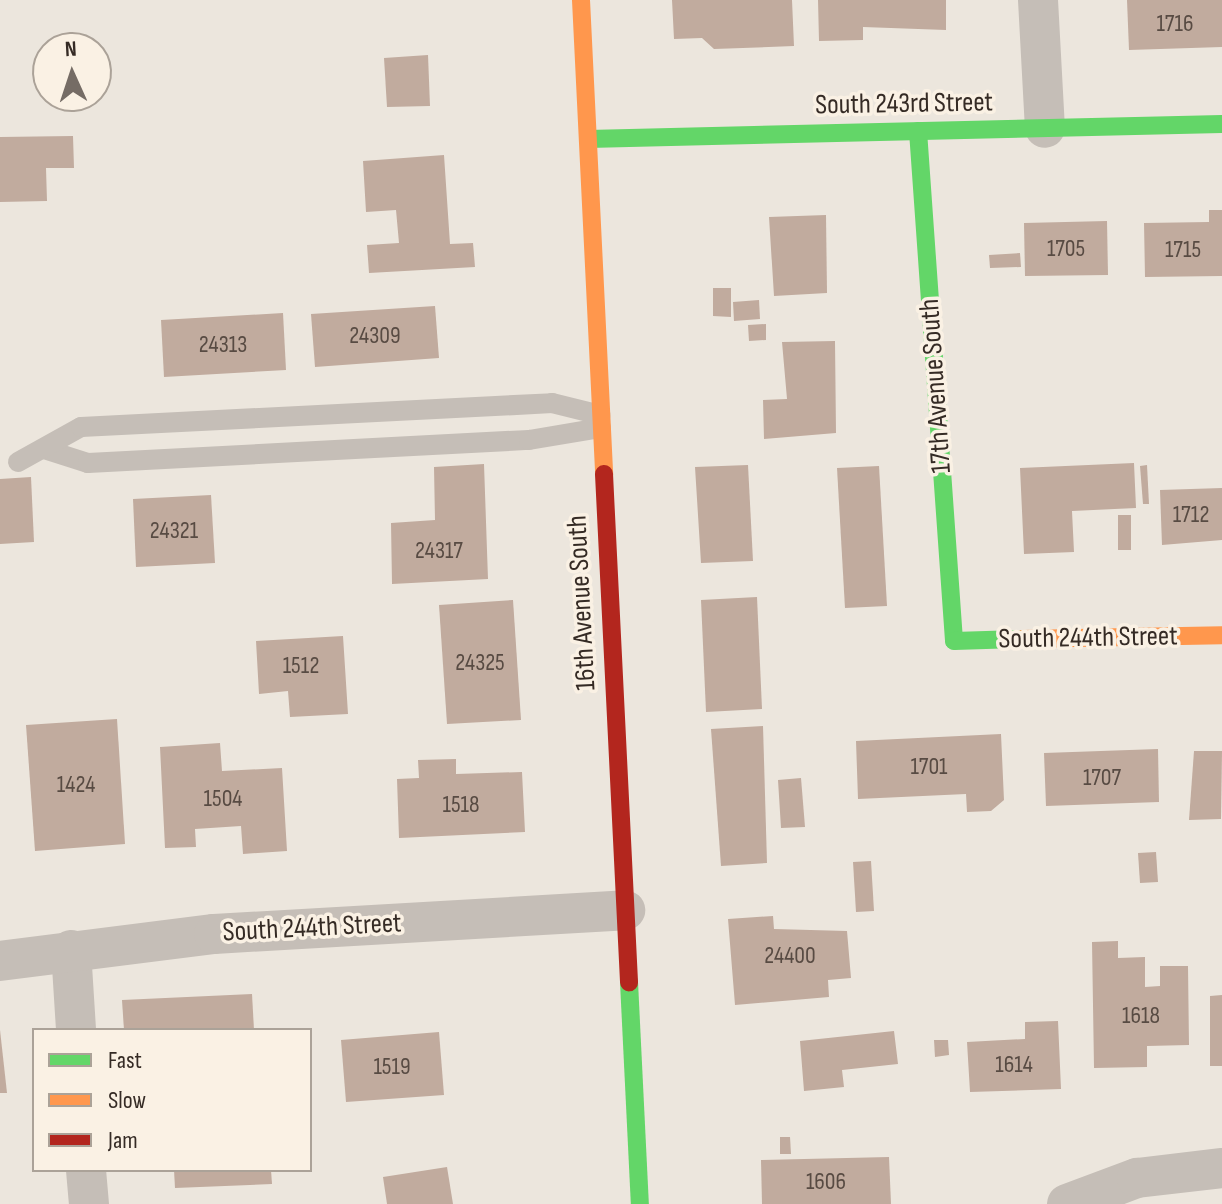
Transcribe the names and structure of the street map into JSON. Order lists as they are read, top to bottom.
{
  "streets": {
    "street": [
      "South 243rd Street",
      "17th Avenue South",
      "16th Avenue South",
      "South 244th Street"
    ]
  },
  "crossings": [
    ["South 243rd Street", "17th Avenue South"],
    ["South 243rd Street", "16th Avenue South"],
    ["17th Avenue South", "South 244th Street"],
    ["16th Avenue South", "South 244th Street"]
  ],
  "house_numbers": [
    "1716",
    "1705",
    "1715",
    "24309",
    "24313",
    "1712",
    "24321",
    "24317",
    "24325",
    "1512",
    "1701",
    "1707",
    "1424",
    "1504",
    "1518",
    "24400",
    "1618",
    "1614",
    "1519",
    "1606"
  ],
  "legend": ["Fast", "Slow", "Jam"],
  "north": "top"
}
